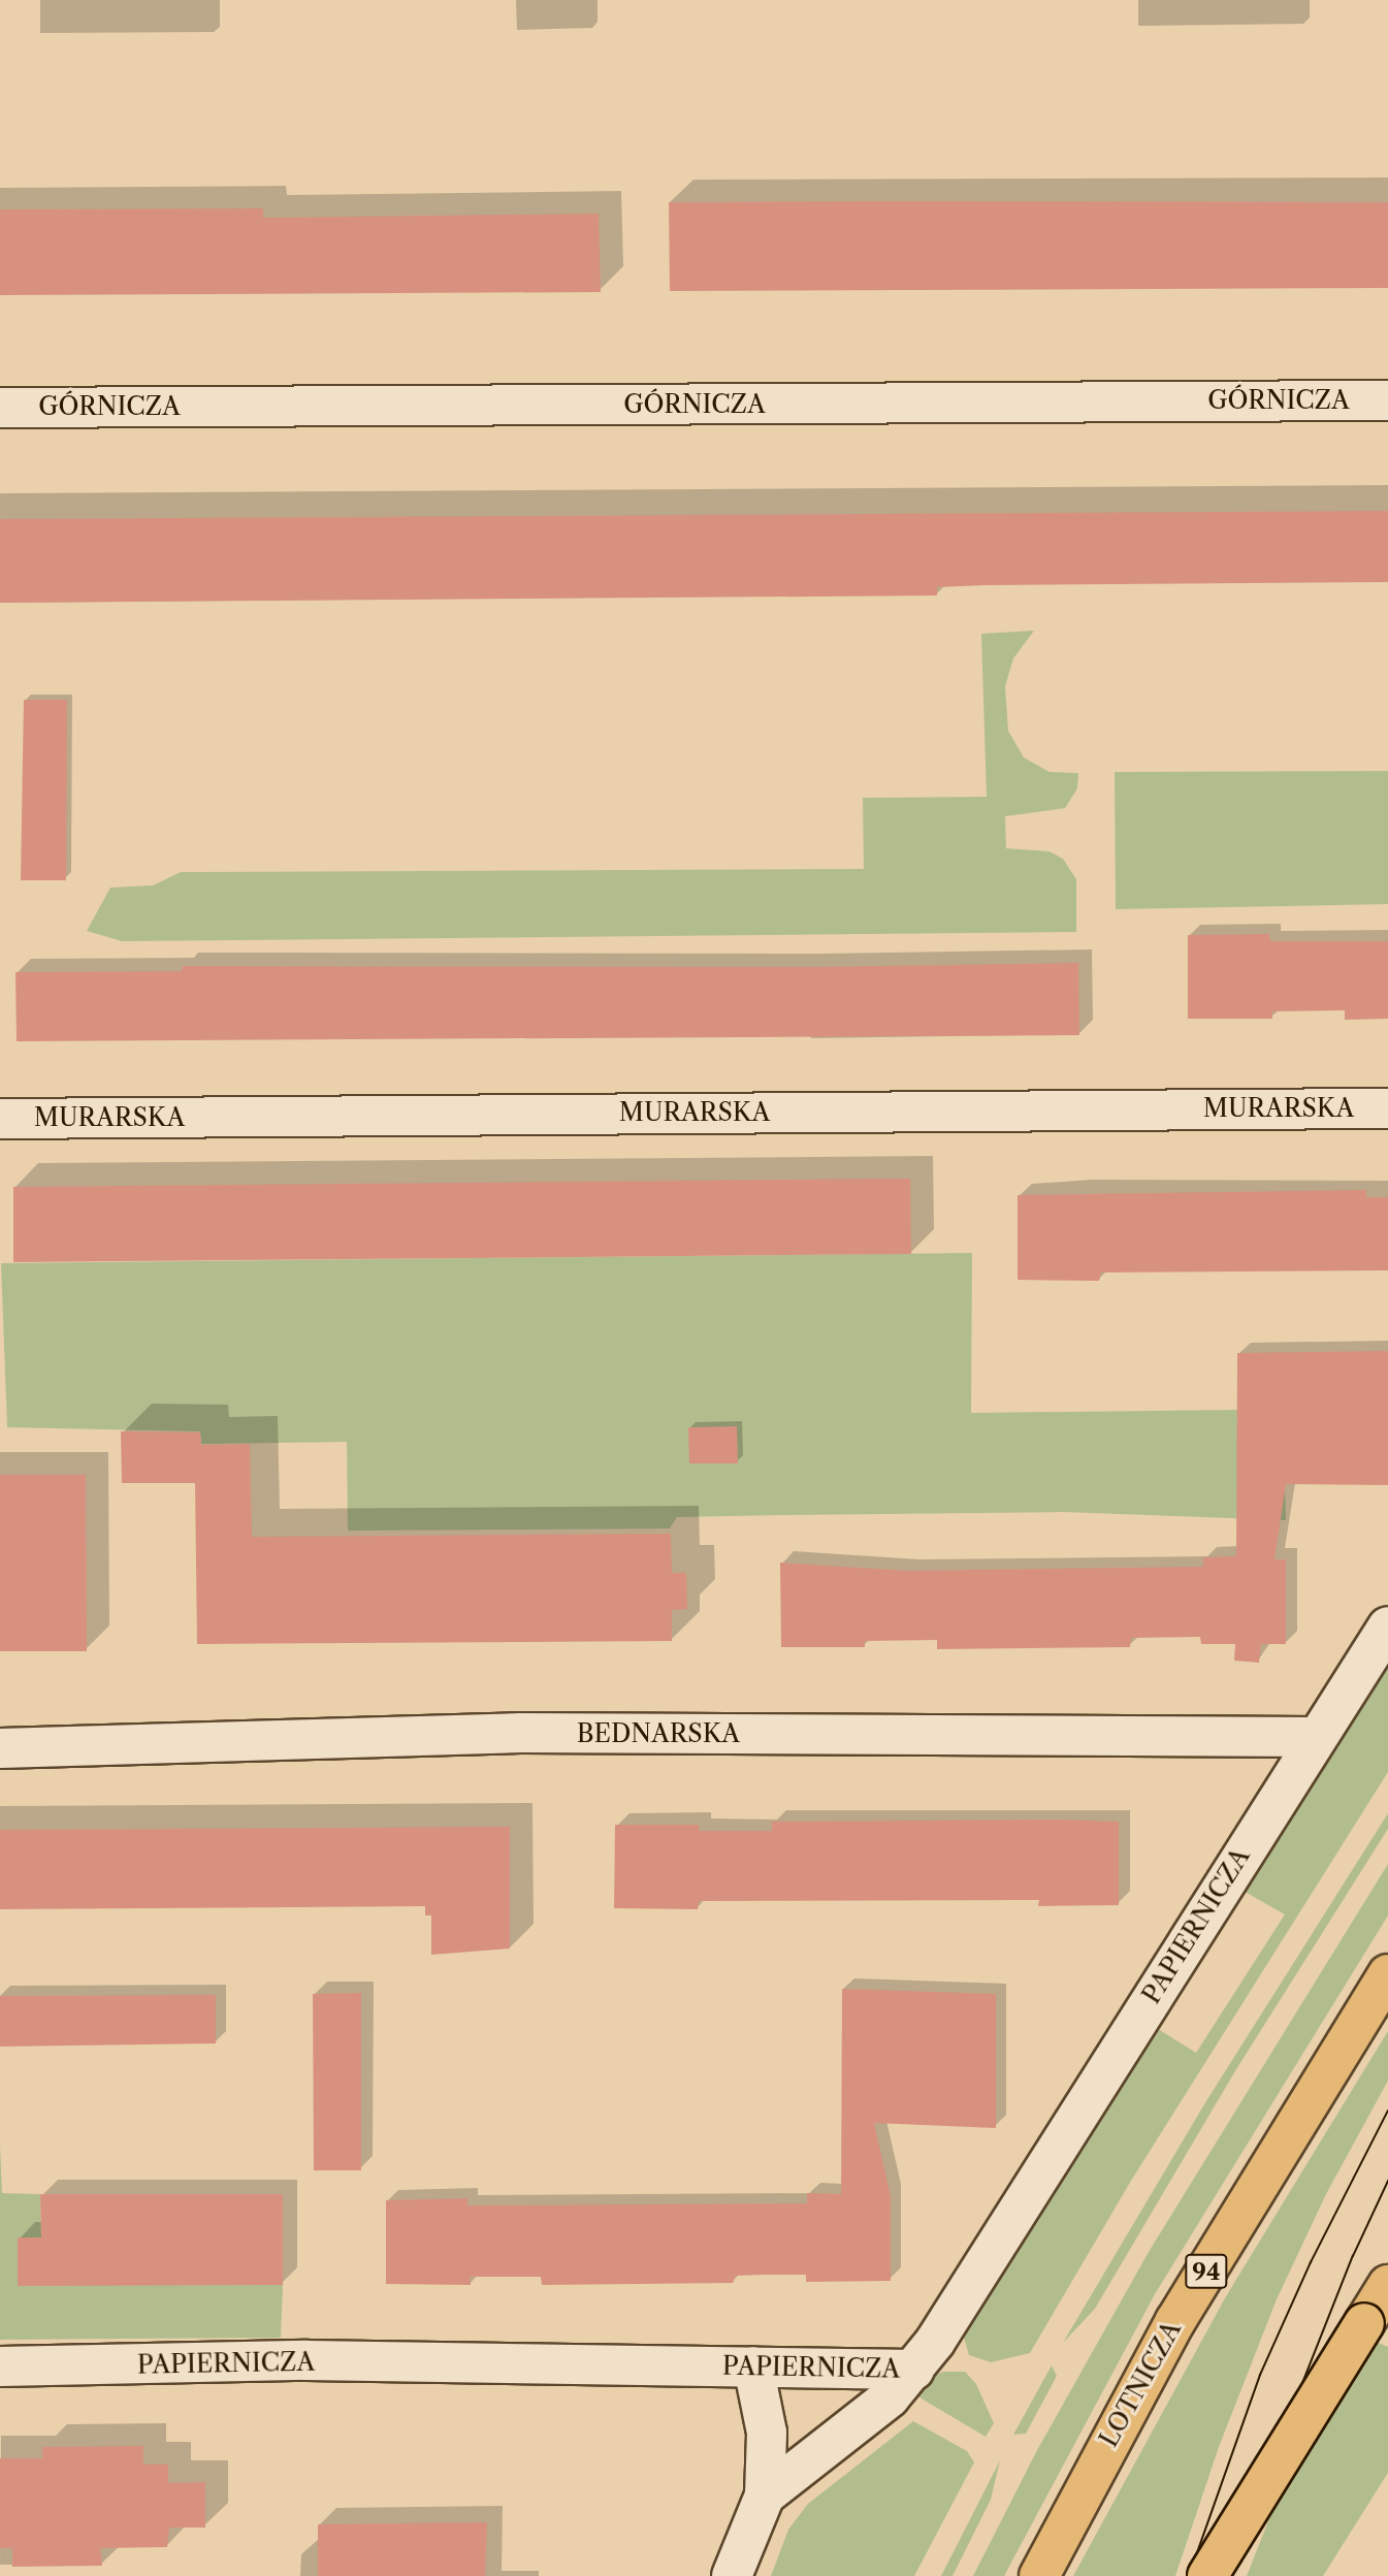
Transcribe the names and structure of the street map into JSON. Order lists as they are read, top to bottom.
{
  "streets": {
    "main road": ["94", "LOTNICZA"],
    "street": [
      "GÓRNICZA",
      "MURARSKA",
      "BEDNARSKA",
      "PAPIERNICZA"
    ]
  },
  "crossings": [
    ["BEDNARSKA", "PAPIERNICZA"]
  ]
}
